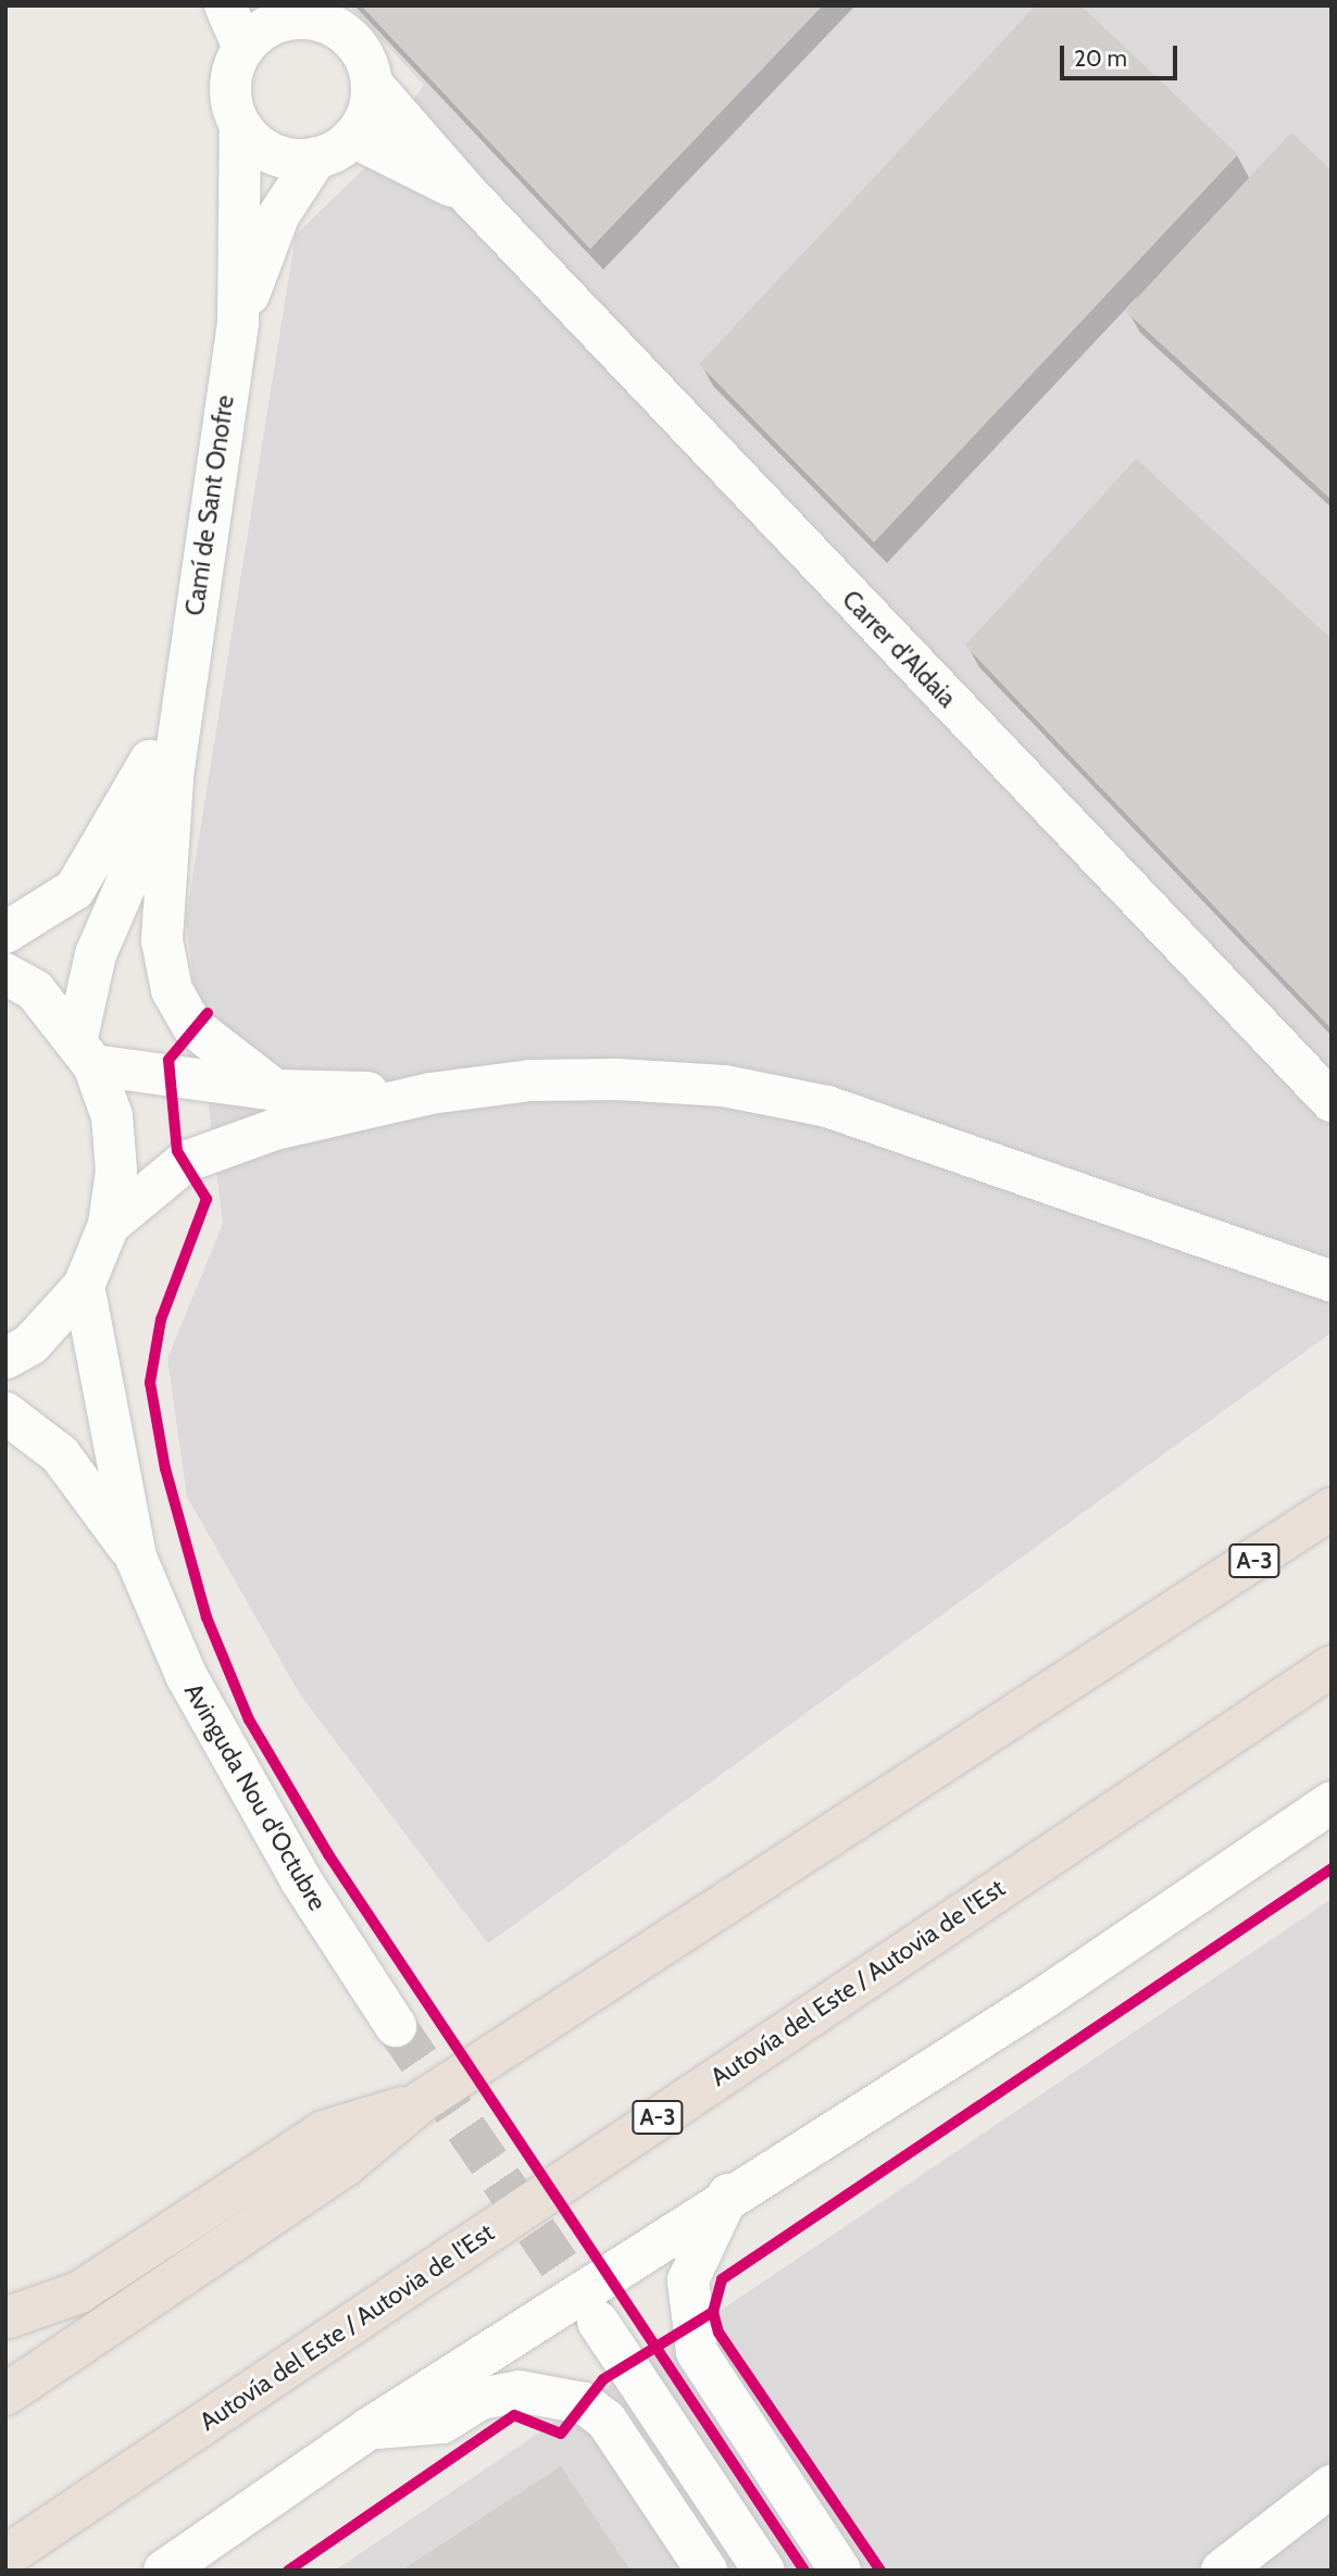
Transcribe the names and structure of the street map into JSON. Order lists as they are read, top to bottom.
{
  "streets": {
    "highway": ["A-3", "Autovía del Este / Autovia de l'Est"],
    "street": ["Camí de Sant Onofre", "Carrer d'Aldaia", "Avinguda Nou d'Octubre"]
  },
  "crossings": [
    ["Camí de Sant Onofre", "Carrer d'Aldaia"]
  ],
  "scale_bar": "20 m"
}
